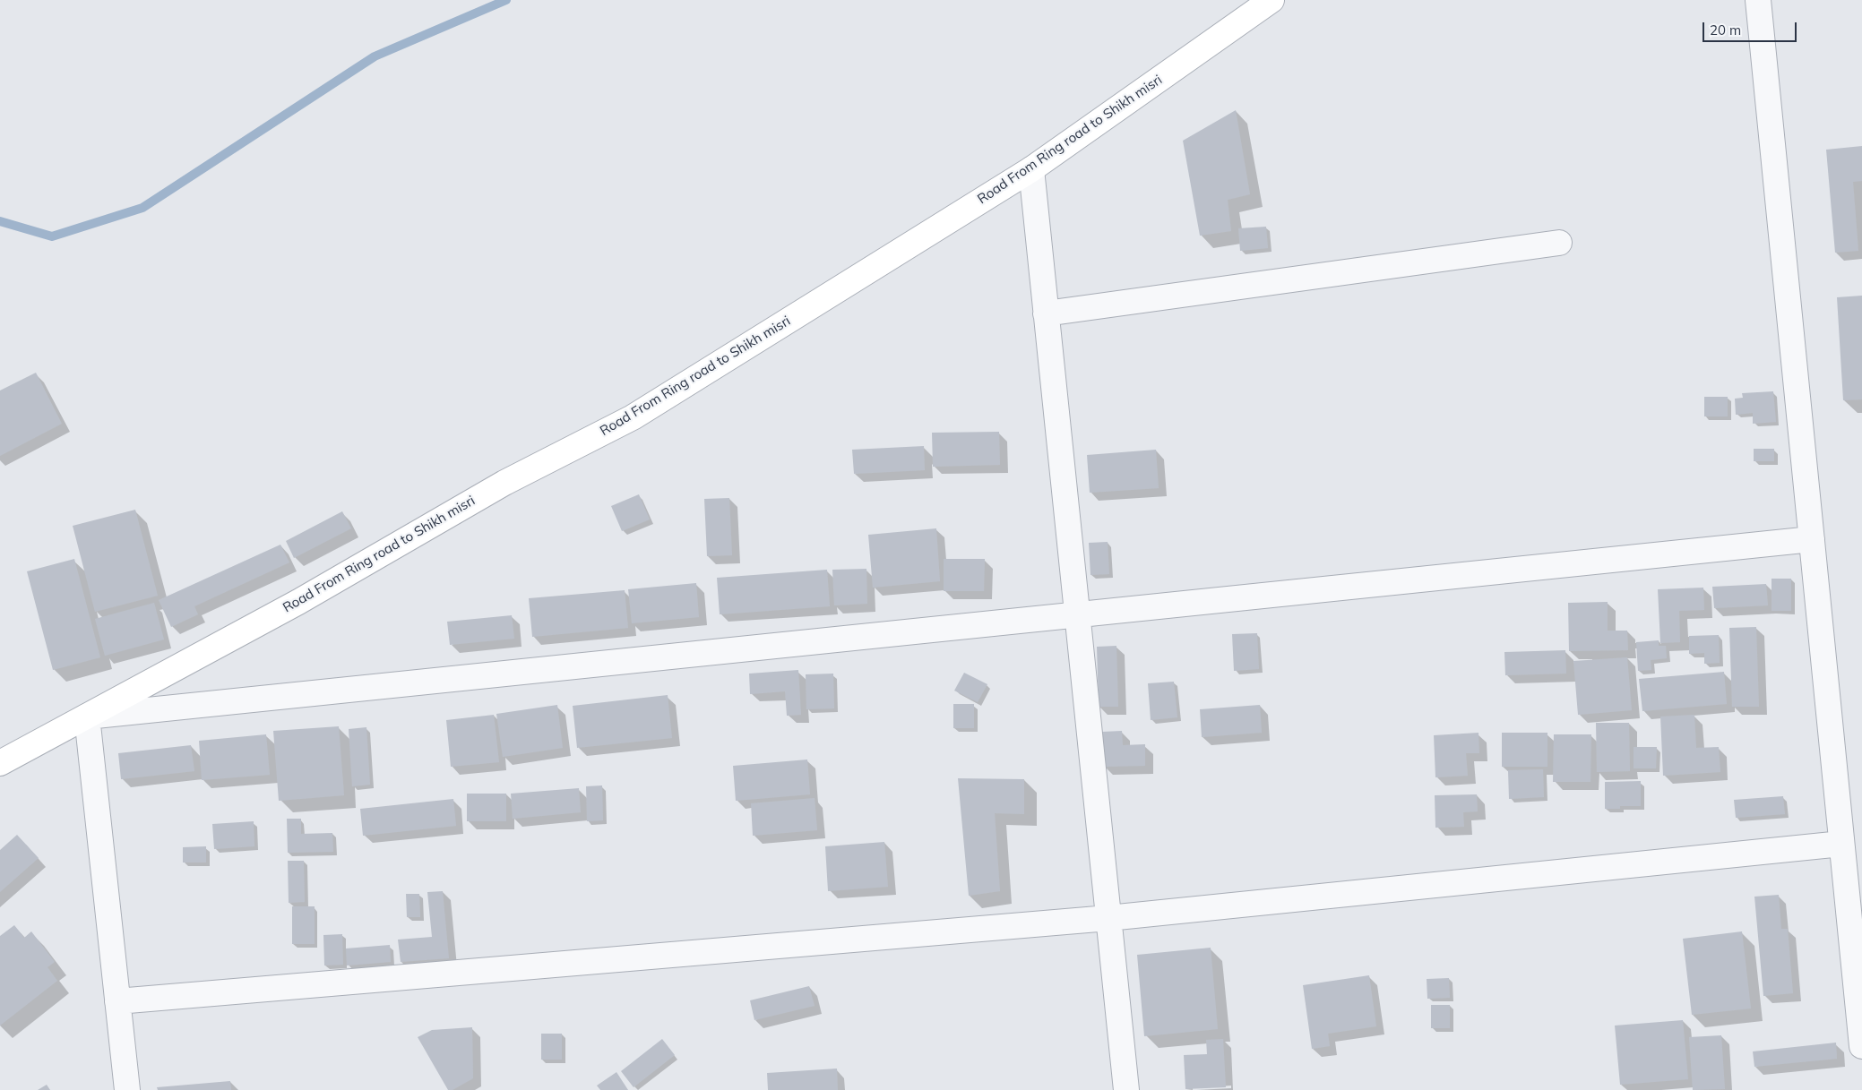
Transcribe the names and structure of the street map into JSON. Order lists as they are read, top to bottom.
{
  "streets": {
    "street": ["Road From Ring road to Shikh misri"]
  },
  "scale_bar": "20 m"
}
